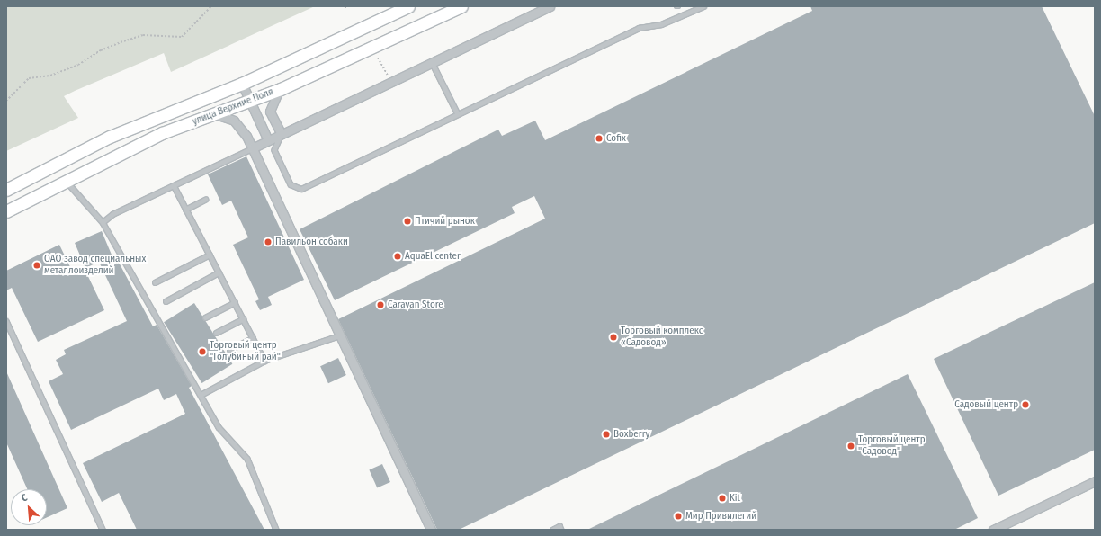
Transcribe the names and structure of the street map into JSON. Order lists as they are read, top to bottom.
{
  "streets": {
    "main road": ["улица Верхние Поля"]
  },
  "places": [
    "Cofix",
    "Птичий рынок",
    "Павильон собаки",
    "AquaEl center",
    "ОАО завод специальных металлоизделий",
    "Caravan Store",
    "Торговый комплекс «Садовод»",
    "Торговый центр \"Голубиный рай\"",
    "Садовый центр",
    "Boxberry",
    "Торговый центр \"Садовод\"",
    "Kit",
    "Мир Привилегий"
  ],
  "north": "top left"
}
